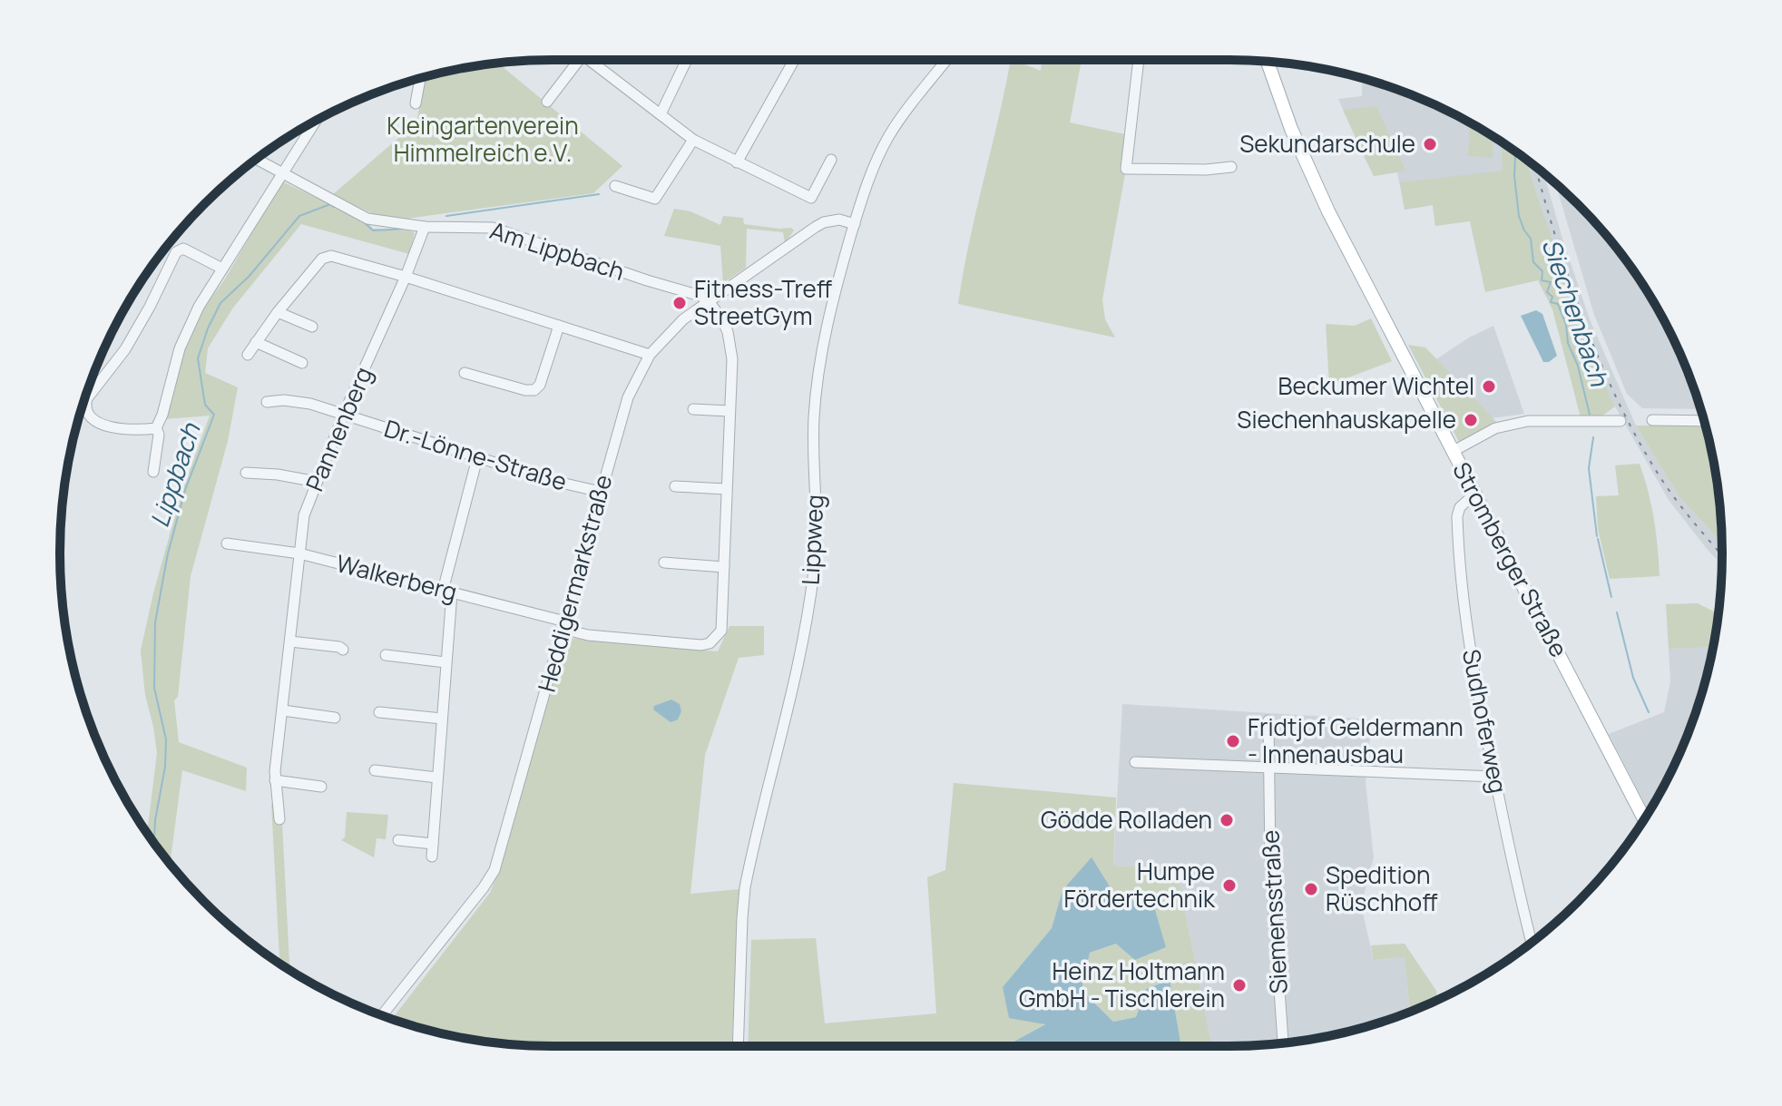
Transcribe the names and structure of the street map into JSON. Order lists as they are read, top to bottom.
{
  "streets": {
    "main road": ["Stromberger Straße"],
    "street": [
      "Am Lippbach",
      "Pannenberg",
      "Dr.-Lönne-Straße",
      "Lippweg",
      "Walkerberg",
      "Heddigermarkstraße",
      "Sudhoferweg",
      "Siemensstraße"
    ]
  },
  "crossings": [
    ["Am Lippbach", "Pannenberg"],
    ["Am Lippbach", "Heddigermarkstraße"],
    ["Pannenberg", "Dr.-Lönne-Straße"],
    ["Pannenberg", "Walkerberg"],
    ["Dr.-Lönne-Straße", "Heddigermarkstraße"],
    ["Lippweg", "Heddigermarkstraße"],
    ["Stromberger Straße", "Sudhoferweg"],
    ["Walkerberg", "Heddigermarkstraße"]
  ],
  "water": ["Siechenbach", "Lippbach"],
  "parks": ["Kleingartenverein Himmelreich e.V."],
  "places": [
    "Sekundarschule",
    "Fitness-Treff StreetGym",
    "Beckumer Wichtel",
    "Siechenhauskapelle",
    "Fridtjof Geldermann - Innenausbau",
    "Gödde Rolladen",
    "Humpe Fördertechnik",
    "Spedition Rüschhoff",
    "Heinz Holtmann GmbH - Tischlerein"
  ]
}
